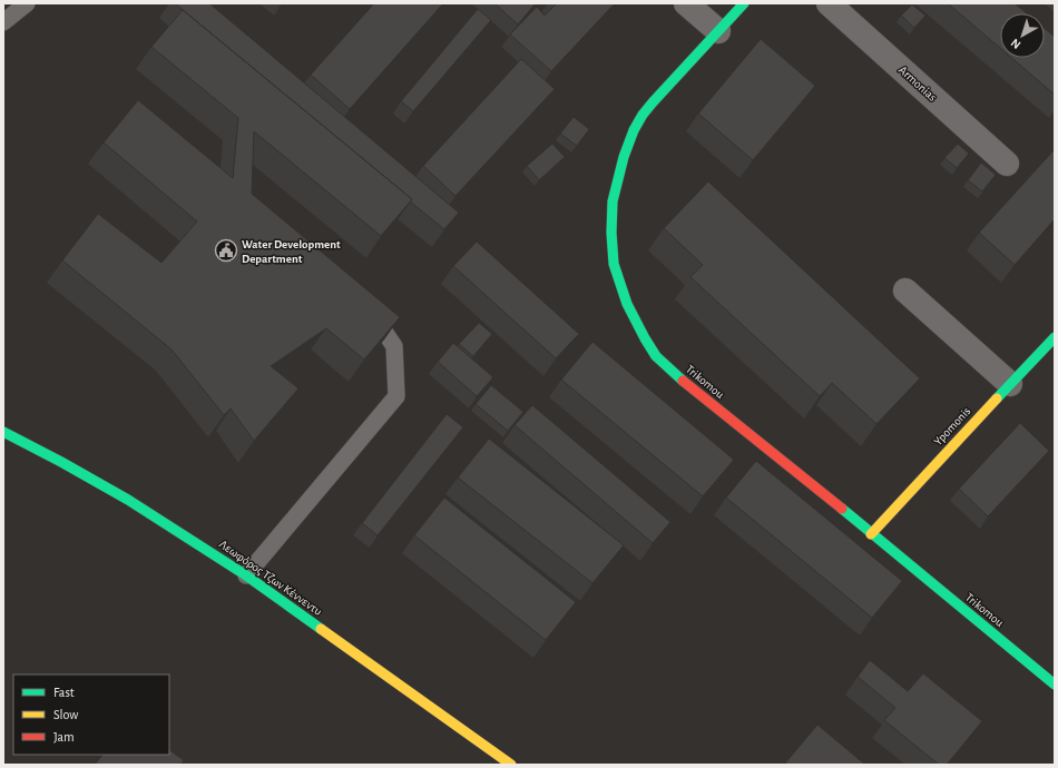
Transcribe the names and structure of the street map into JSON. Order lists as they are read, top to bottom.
{
  "streets": {
    "street": [
      "Armonias",
      "Trikomou",
      "Ypomonis",
      "Λεωφόρος Τζων Κέννεντυ"
    ]
  },
  "crossings": [
    ["Trikomou", "Ypomonis"]
  ],
  "places": {
    "public building": ["Water Development Department"]
  },
  "legend": ["Fast", "Slow", "Jam"],
  "north": "bottom left"
}
